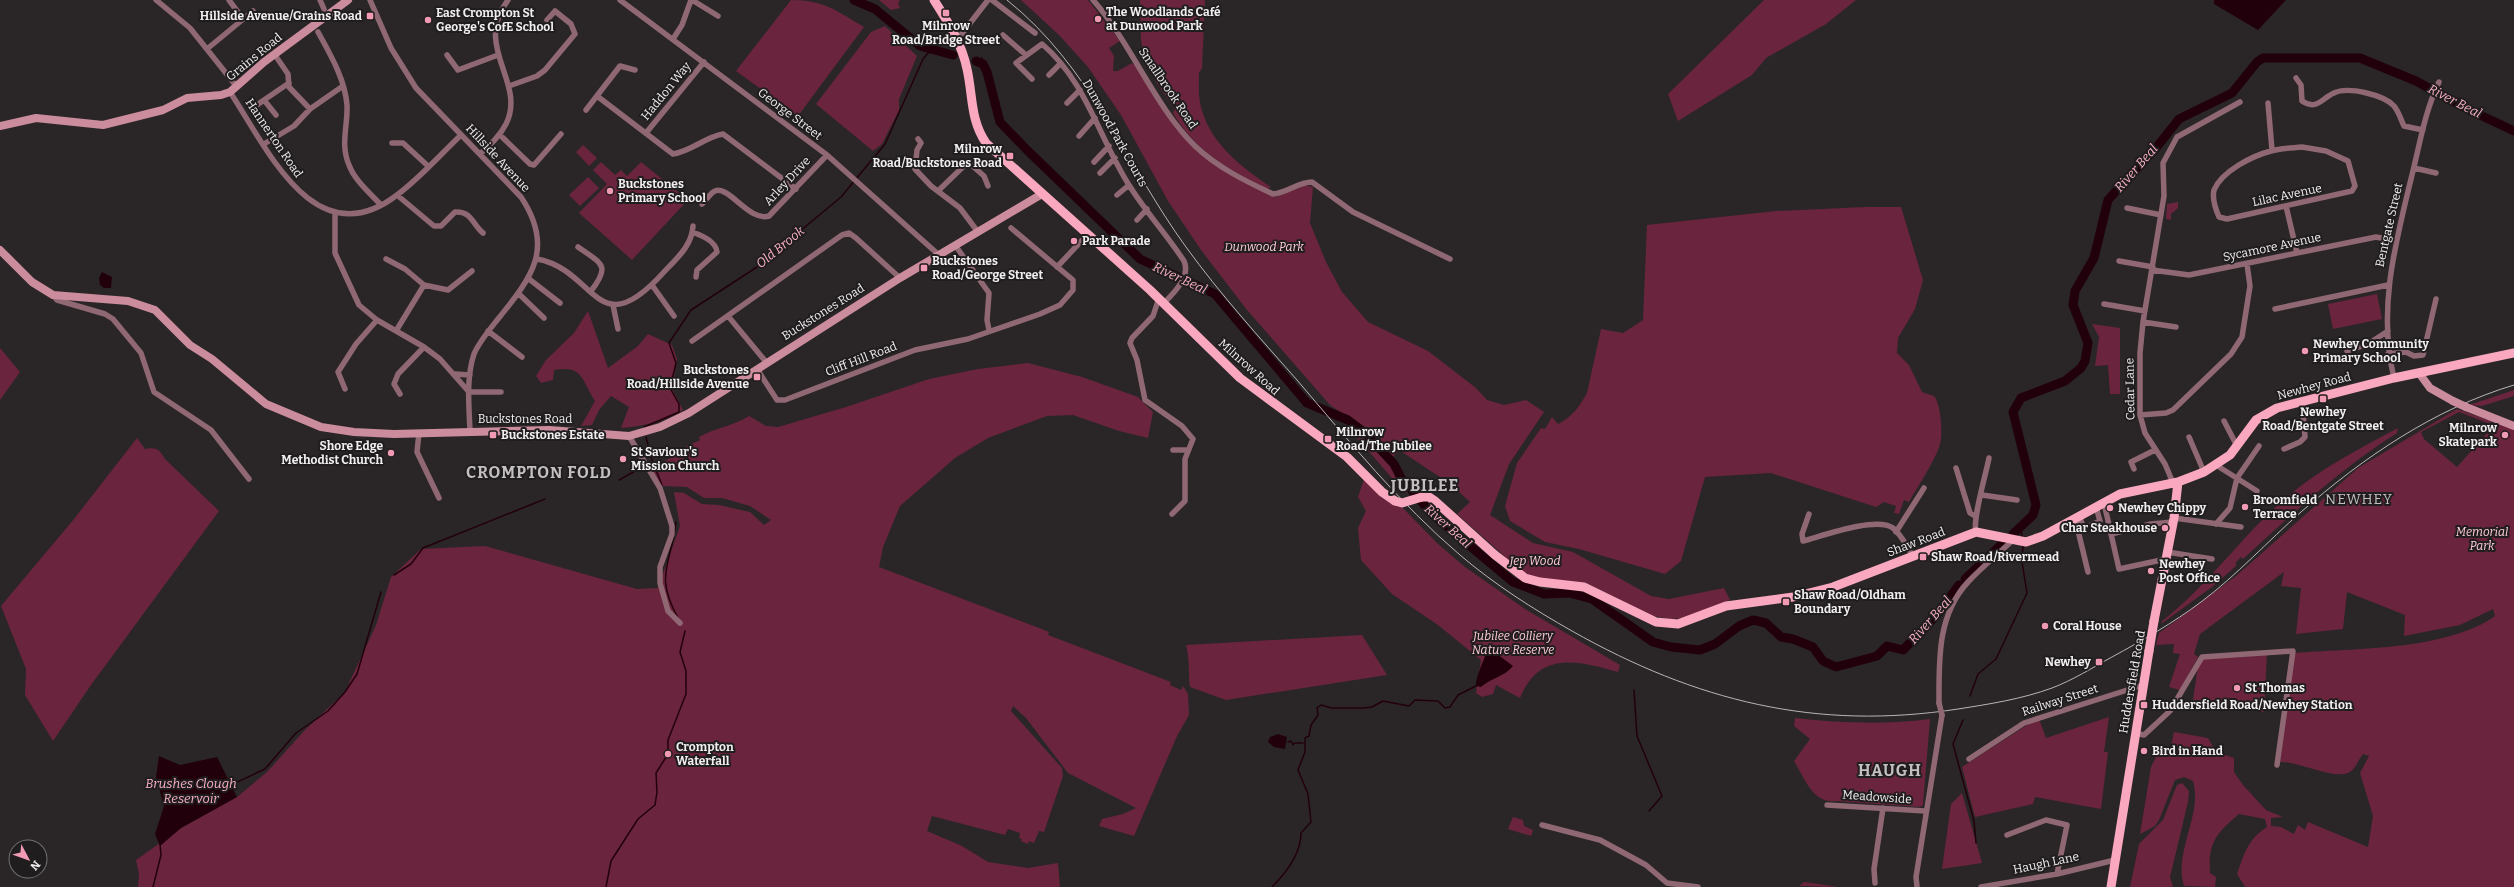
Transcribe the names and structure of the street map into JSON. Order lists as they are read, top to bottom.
{
  "streets": {
    "main road": [
      "Grains Road",
      "Buckstones Road",
      "Milnrow Road",
      "Newhey Road",
      "Shaw Road",
      "Huddersfield Road"
    ],
    "street": [
      "Smallbrook Road",
      "Haddon Way",
      "George Street",
      "Dunwood Park Courts",
      "Hannerton Road",
      "Hillside Avenue",
      "Arley Drive",
      "Lilac Avenue",
      "Bentgate Street",
      "Sycamore Avenue",
      "Cliff Hill Road",
      "Cedar Lane",
      "Railway Street",
      "Meadowside",
      "Haugh Lane"
    ]
  },
  "crossings": [
    ["Grains Road", "Hannerton Road"],
    ["Haddon Way", "George Street"],
    ["George Street", "Arley Drive"],
    ["George Street", "Buckstones Road"],
    ["Dunwood Park Courts", "Milnrow Road"],
    ["Hannerton Road", "Hillside Avenue"],
    ["Hillside Avenue", "Buckstones Road"],
    ["Bentgate Street", "Sycamore Avenue"],
    ["Bentgate Street", "Newhey Road"],
    ["Sycamore Avenue", "Cedar Lane"],
    ["Buckstones Road", "Cliff Hill Road"],
    ["Buckstones Road", "Milnrow Road"],
    ["Milnrow Road", "Shaw Road"],
    ["Newhey Road", "Cedar Lane"],
    ["Newhey Road", "Huddersfield Road"],
    ["Cedar Lane", "Huddersfield Road"],
    ["Huddersfield Road", "Railway Street"],
    ["Huddersfield Road", "Haugh Lane"]
  ],
  "districts": [
    "CROMPTON FOLD",
    "JUBILEE",
    "NEWHEY",
    "HAUGH"
  ],
  "water": ["River Beal", "Old Brook", "Brushes Clough Reservoir"],
  "parks": [
    "Dunwood Park",
    "Memorial Park",
    "Jep Wood",
    "Jubilee Colliery Nature Reserve"
  ],
  "places": {
    "transit": [
      "Milnrow Road/Bridge Street",
      "Hillside Avenue/Grains Road",
      "Milnrow Road/Buckstones Road",
      "Buckstones Road/George Street",
      "Buckstones Road/Hillside Avenue",
      "Newhey Road/Bentgate Street",
      "Buckstones Estate",
      "Milnrow Road/The Jubilee",
      "Shaw Road/Rivermead",
      "Shaw Road/Oldham Boundary",
      "Newhey",
      "Huddersfield Road/Newhey Station"
    ],
    "other": [
      "The Woodlands Café at Dunwood Park",
      "East Crompton St George's CofE School",
      "Buckstones Primary School",
      "Park Parade",
      "Newhey Community Primary School",
      "Milnrow Skatepark",
      "Shore Edge Methodist Church",
      "St Saviour's Mission Church",
      "Broomfield Terrace",
      "Newhey Chippy",
      "Char Steakhouse",
      "Newhey Post Office",
      "Coral House",
      "St Thomas",
      "Bird in Hand",
      "Crompton Waterfall"
    ]
  },
  "north": "bottom right"
}
